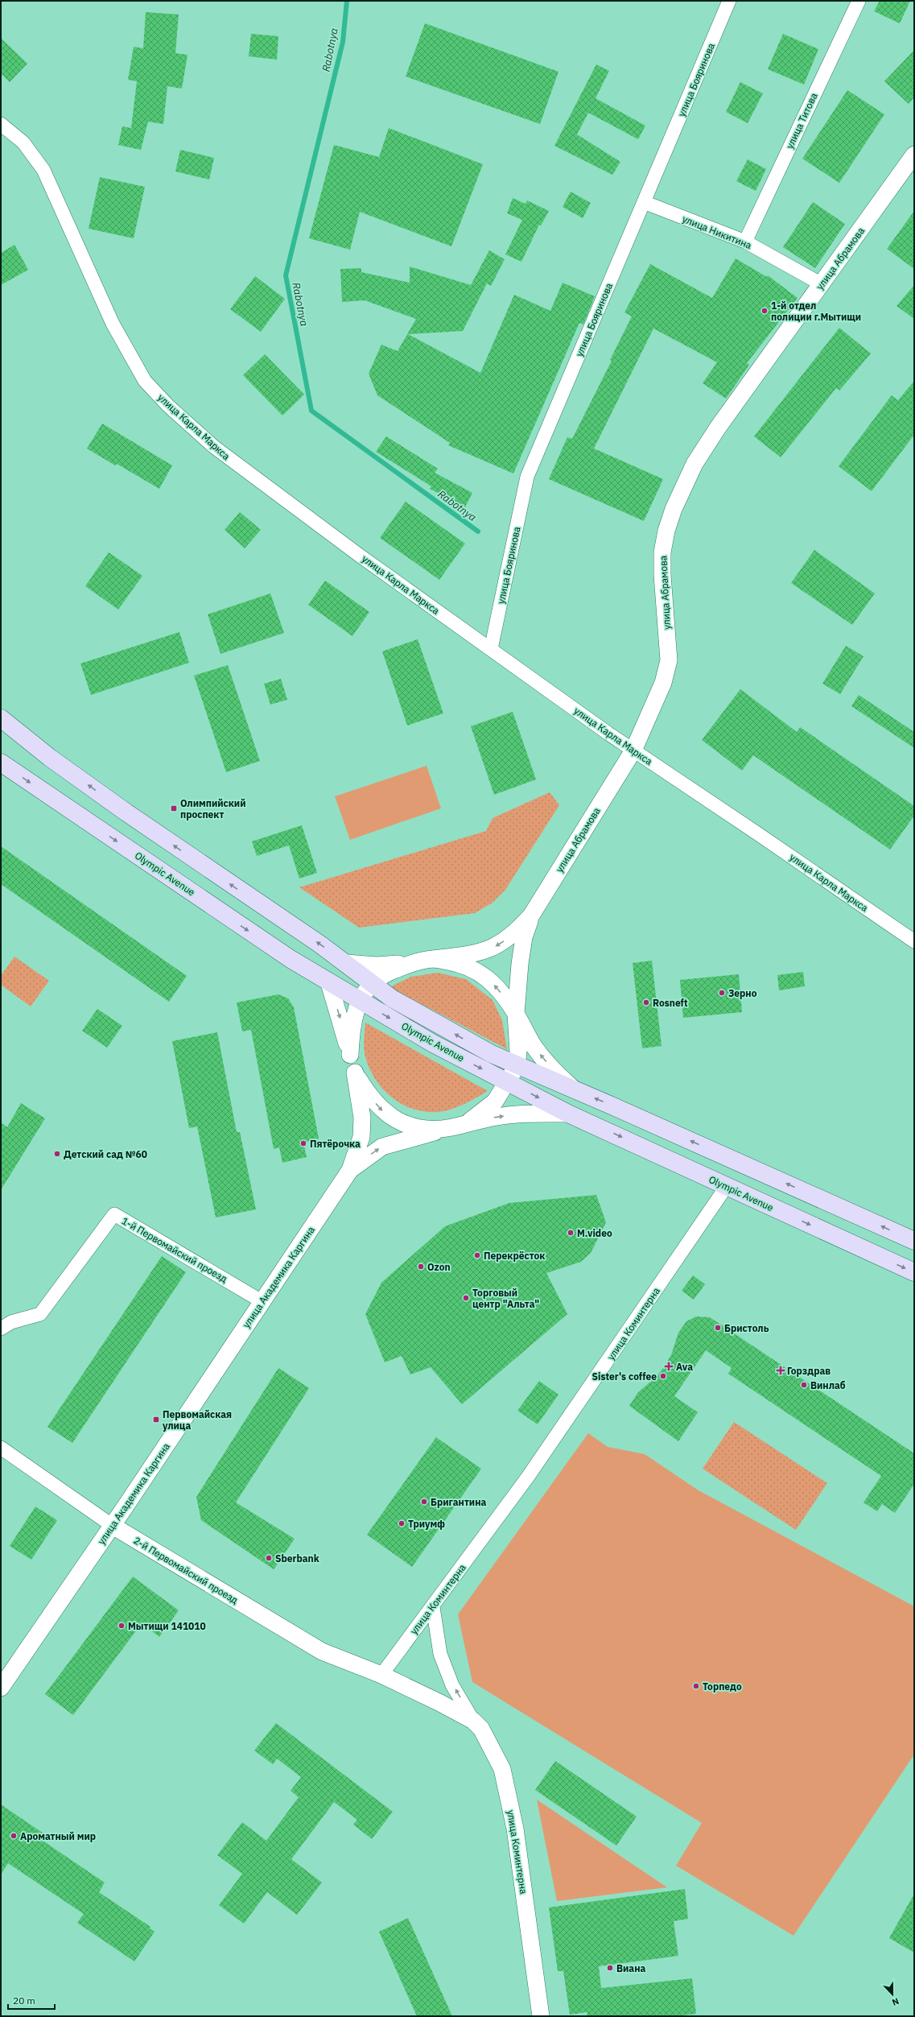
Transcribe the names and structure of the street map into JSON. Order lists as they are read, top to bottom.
{
  "streets": {
    "main road": ["Olympic Avenue"],
    "street": [
      "улица Бояринова",
      "улица Титова",
      "улица Никитина",
      "улица Абрамова",
      "улица Карла Маркса",
      "1-й Первомайский проезд",
      "улица Академика Каргина",
      "улица Коминтерна",
      "2-й Первомайский проезд"
    ]
  },
  "crossings": [
    ["улица Бояринова", "улица Никитина"],
    ["улица Бояринова", "улица Карла Маркса"],
    ["улица Титова", "улица Никитина"],
    ["улица Никитина", "улица Абрамова"],
    ["улица Абрамова", "улица Карла Маркса"],
    ["Olympic Avenue", "улица Коминтерна"],
    ["1-й Первомайский проезд", "улица Академика Каргина"],
    ["улица Академика Каргина", "2-й Первомайский проезд"],
    ["улица Коминтерна", "2-й Первомайский проезд"]
  ],
  "water": ["Rabotnya"],
  "places": {
    "other": [
      "1-й отдел полиции г.Мытищи",
      "Зерно",
      "Rosneft",
      "Пятёрочка",
      "Детский сад №60",
      "M.video",
      "Перекрёсток",
      "Ozon",
      "Торговый центр \"Альта\"",
      "Бристоль",
      "Sister's coffee",
      "Винлаб",
      "Бригантина",
      "Триумф",
      "Sberbank",
      "Мытищи 141010",
      "Торпедо",
      "Ароматный мир",
      "Виана"
    ],
    "transit": ["Олимпийский проспект", "Первомайская улица"],
    "health": ["Ava", "Горздрав"]
  },
  "scale_bar": "20 m",
  "north": "bottom"
}
